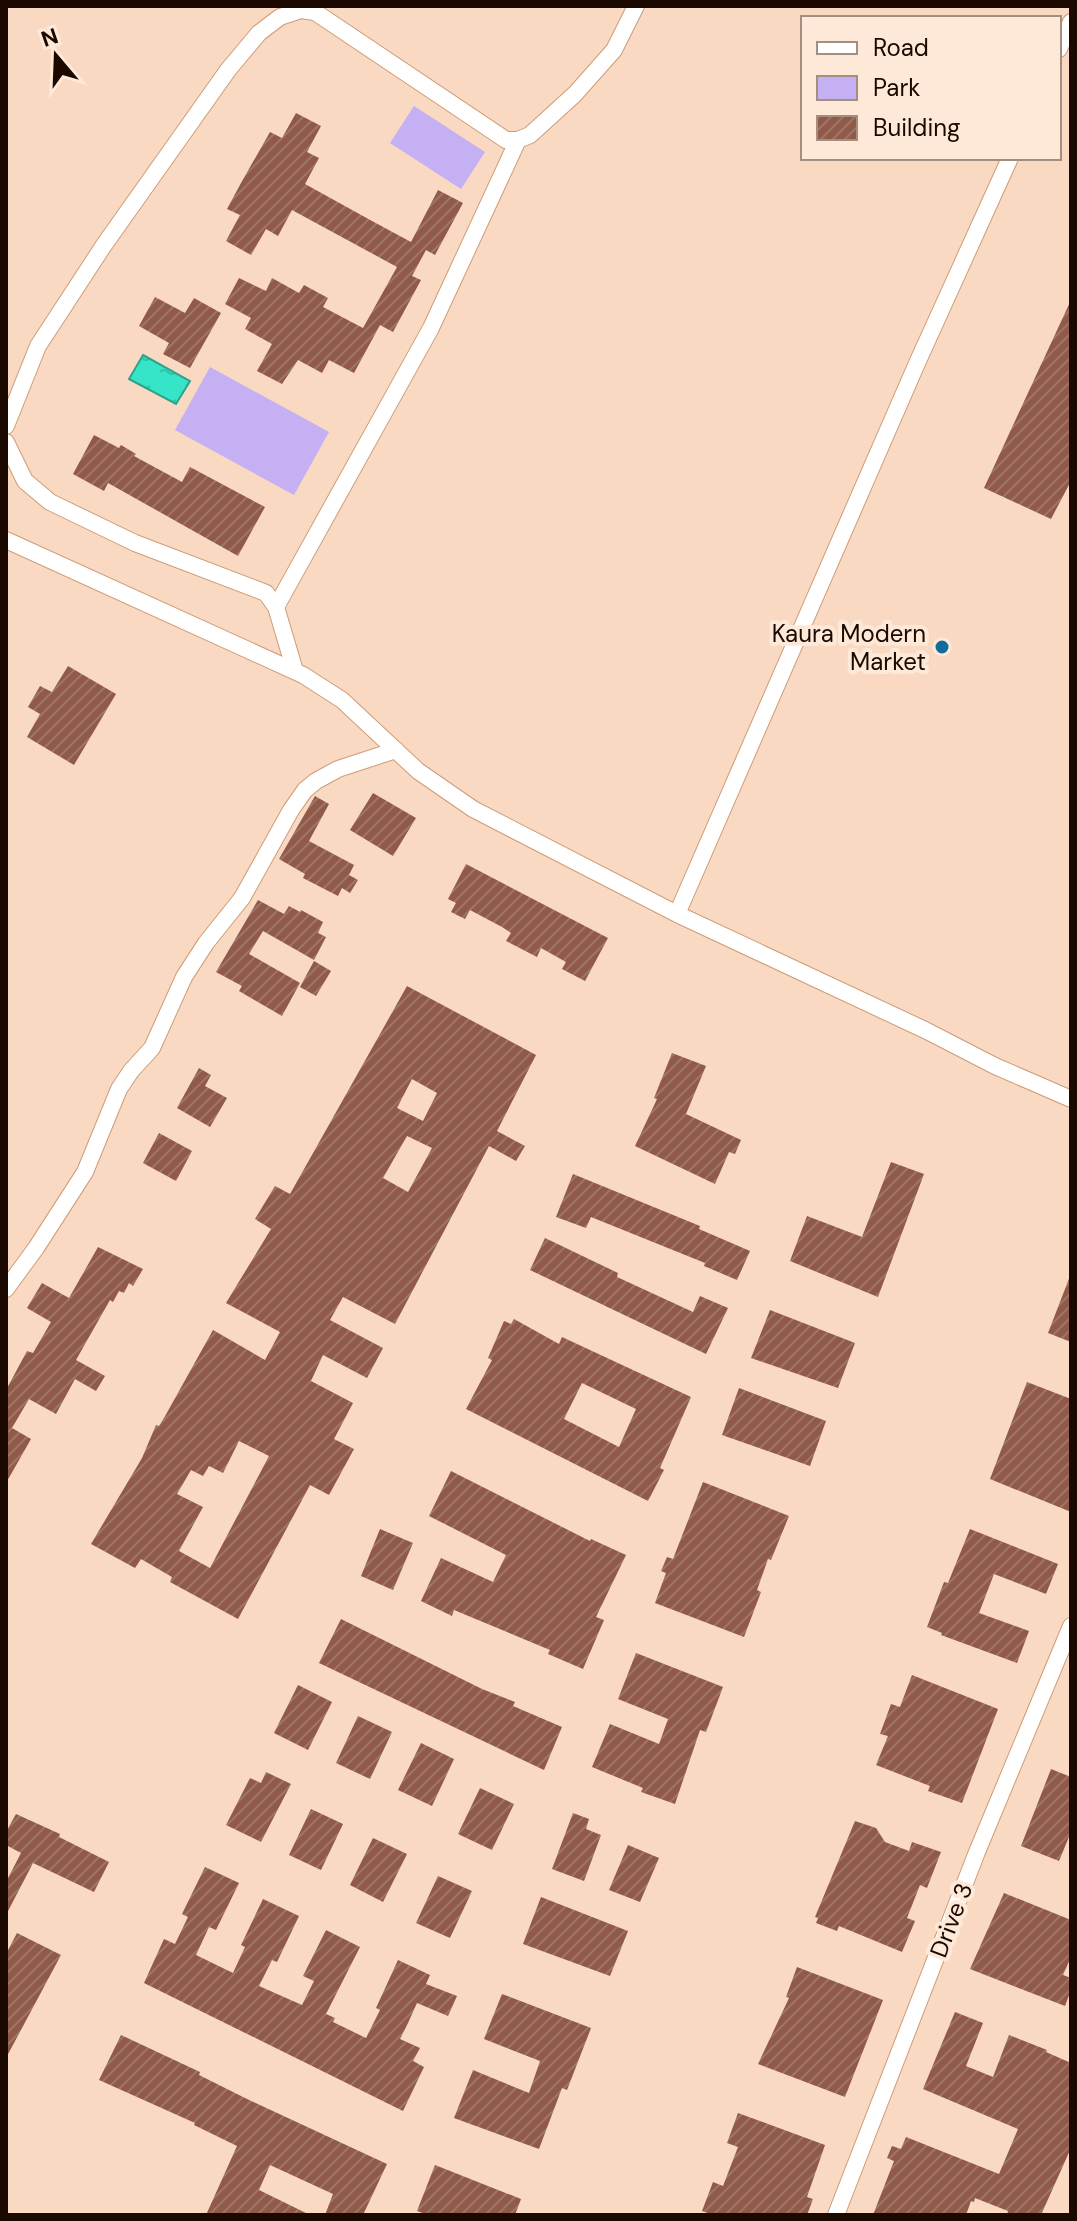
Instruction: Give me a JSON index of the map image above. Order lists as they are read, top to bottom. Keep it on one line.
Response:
{"streets":{"street":["Drive 3"]},"places":["Kaura Modern Market"],"legend":["Road","Park","Building"],"north":"top"}
